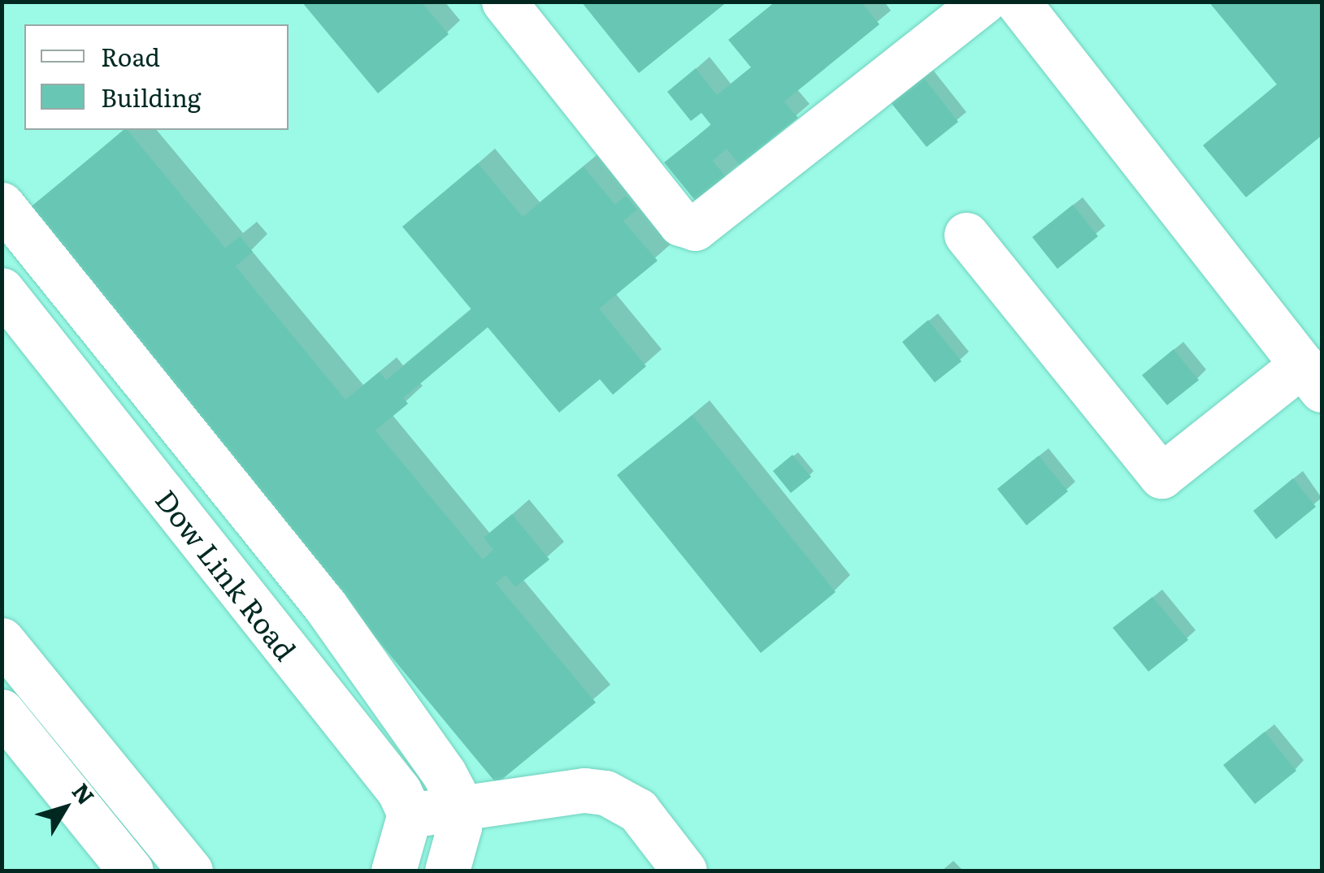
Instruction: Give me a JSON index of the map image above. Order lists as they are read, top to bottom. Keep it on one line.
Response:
{"streets":{"lane":["Dow Link Road"]},"legend":["Road","Building"],"north":"top right"}
